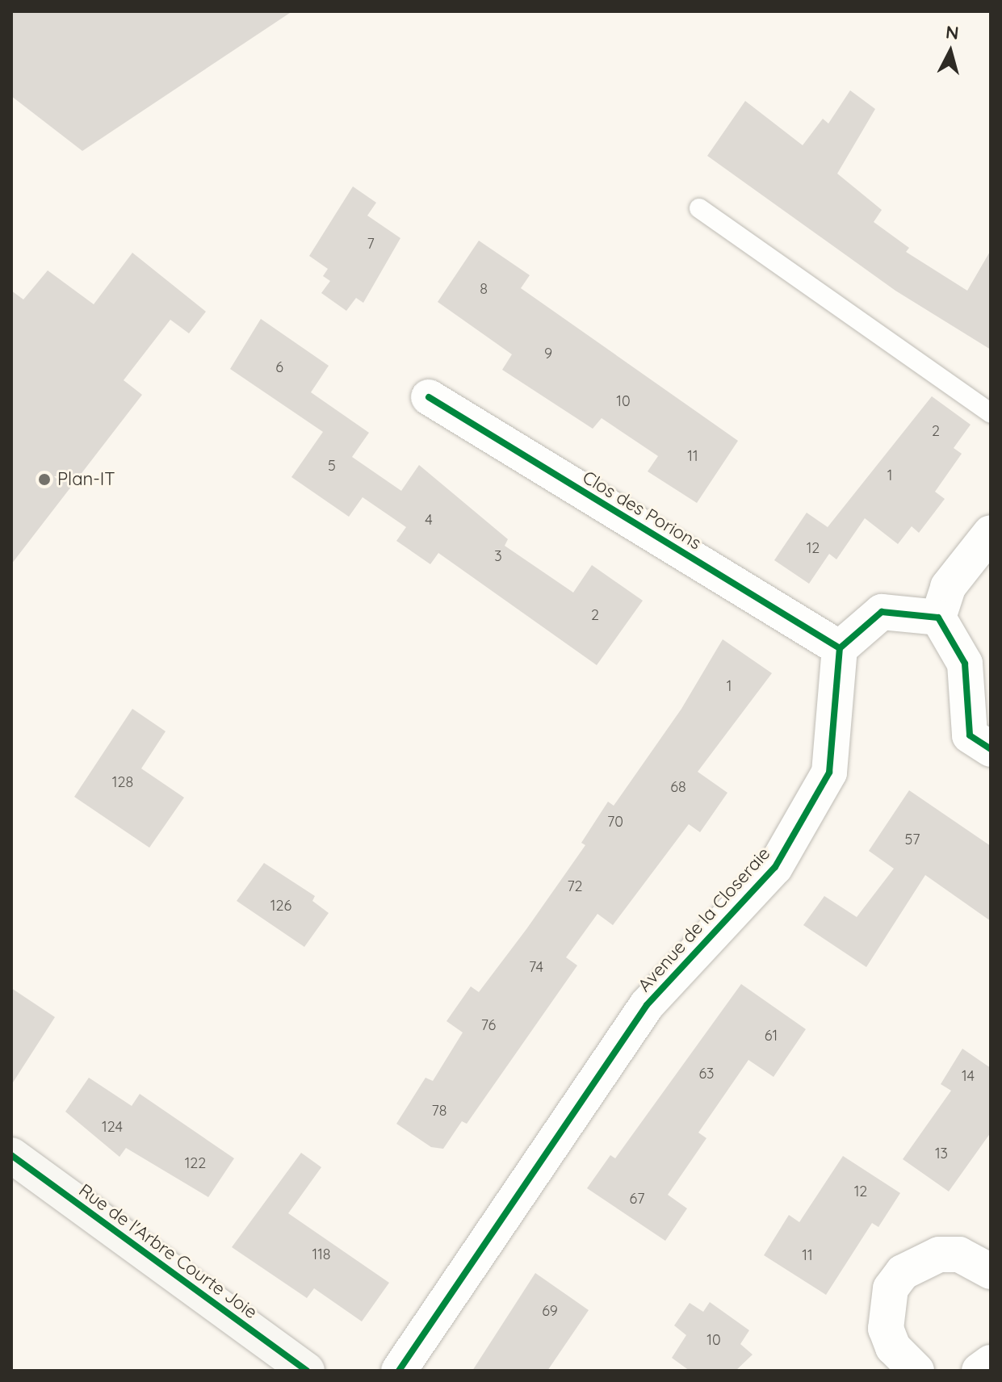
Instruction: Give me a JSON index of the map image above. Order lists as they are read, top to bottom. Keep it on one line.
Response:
{"streets":{"street":["Clos des Porions","Avenue de la Closeraie","Rue de l'Arbre Courte Joie"]},"crossings":[["Clos des Porions","Avenue de la Closeraie"]],"places":["Plan-IT"],"house_numbers":["7","8","9","6","10","2","11","5","1","4","12","3","2","1","128","68","70","57","72","126","74","76","61","63","14","78","124","13","122","12","67","118","11","69","10"],"north":"top"}
